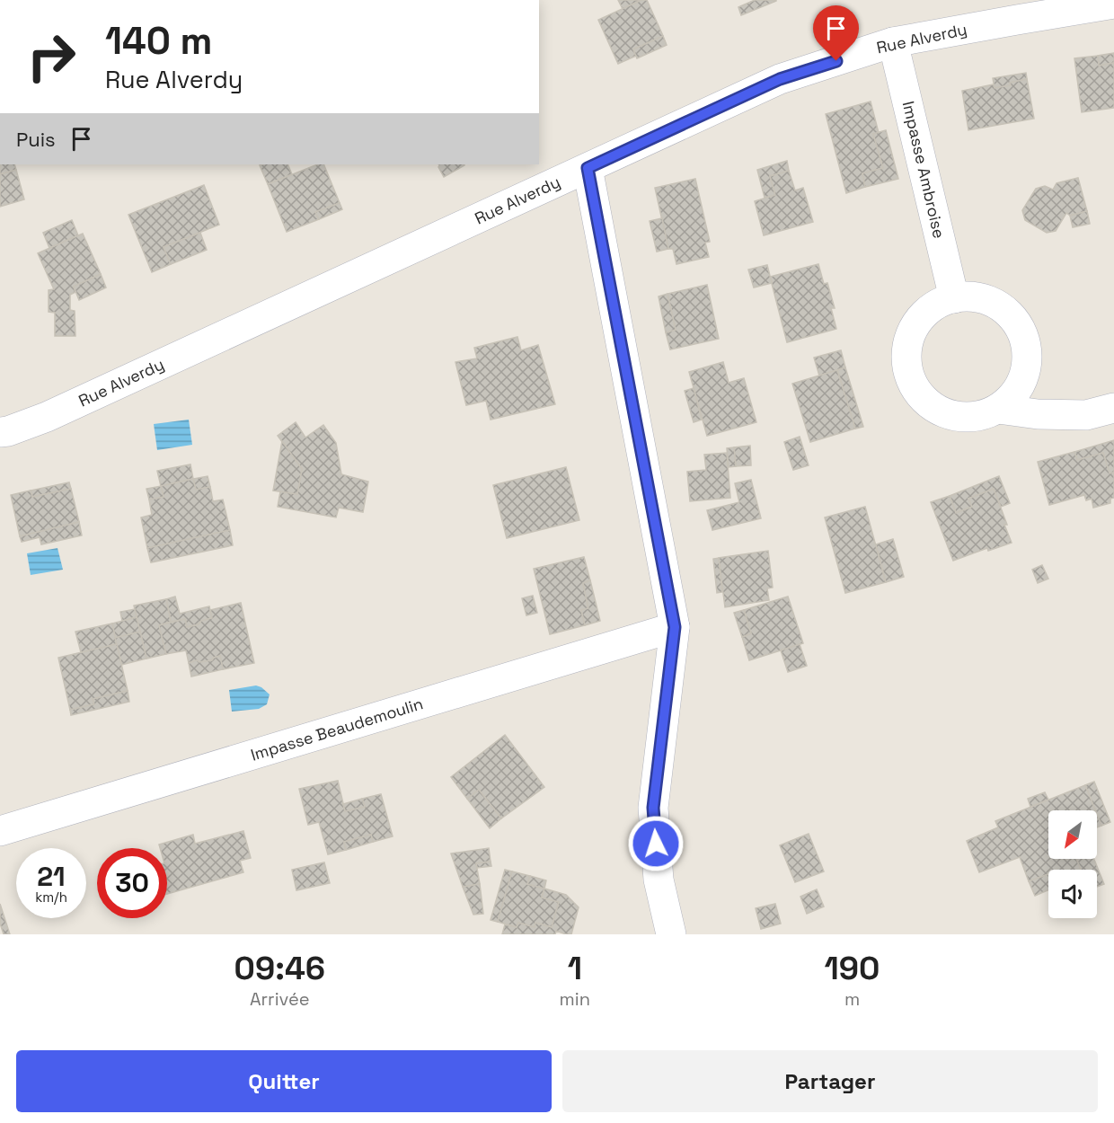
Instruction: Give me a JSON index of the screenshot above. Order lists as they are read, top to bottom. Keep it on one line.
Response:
{"streets":{"street":["Rue Alverdy","Impasse Ambroise","Impasse Beaudemoulin"]},"crossings":[["Rue Alverdy","Impasse Ambroise"]],"north":"bottom left","page":{"turn":["140 m","Rue Alverdy"],"then":"Puis","speed":"21 km/h","limit":"30","eta":["09:46","Arrivée","1","min","190","m"],"buttons":["Quitter","Partager"]}}
